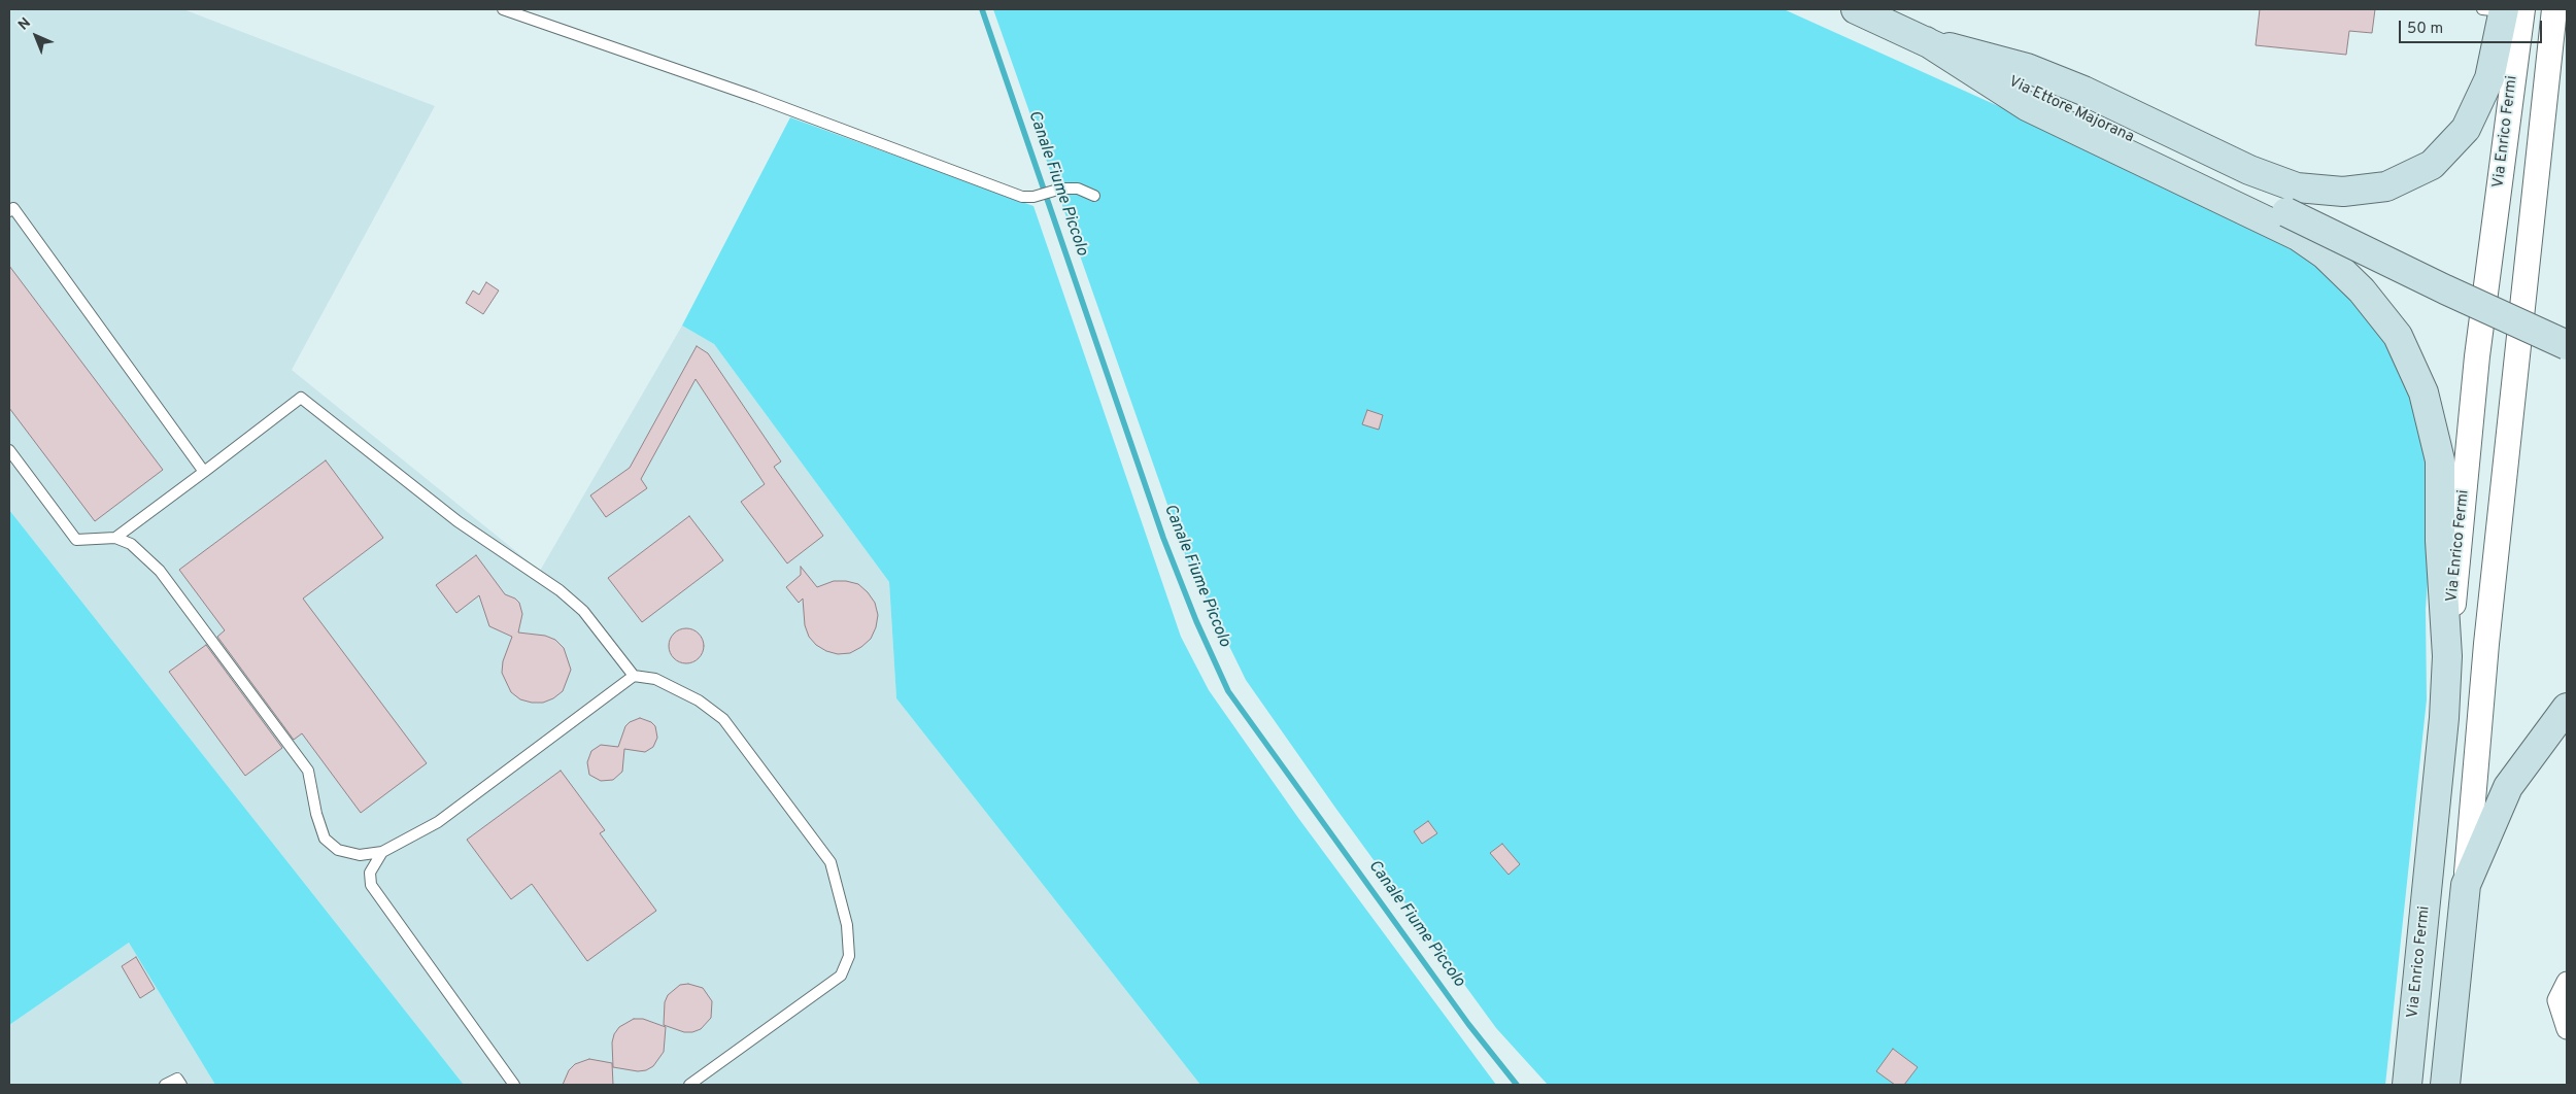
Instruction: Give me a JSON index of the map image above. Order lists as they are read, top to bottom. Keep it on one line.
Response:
{"streets":{"main road":["Via Ettore Majorana","Via Enrico Fermi"]},"water":["Canale Fiume Piccolo"],"scale_bar":"50 m","north":"top left"}
